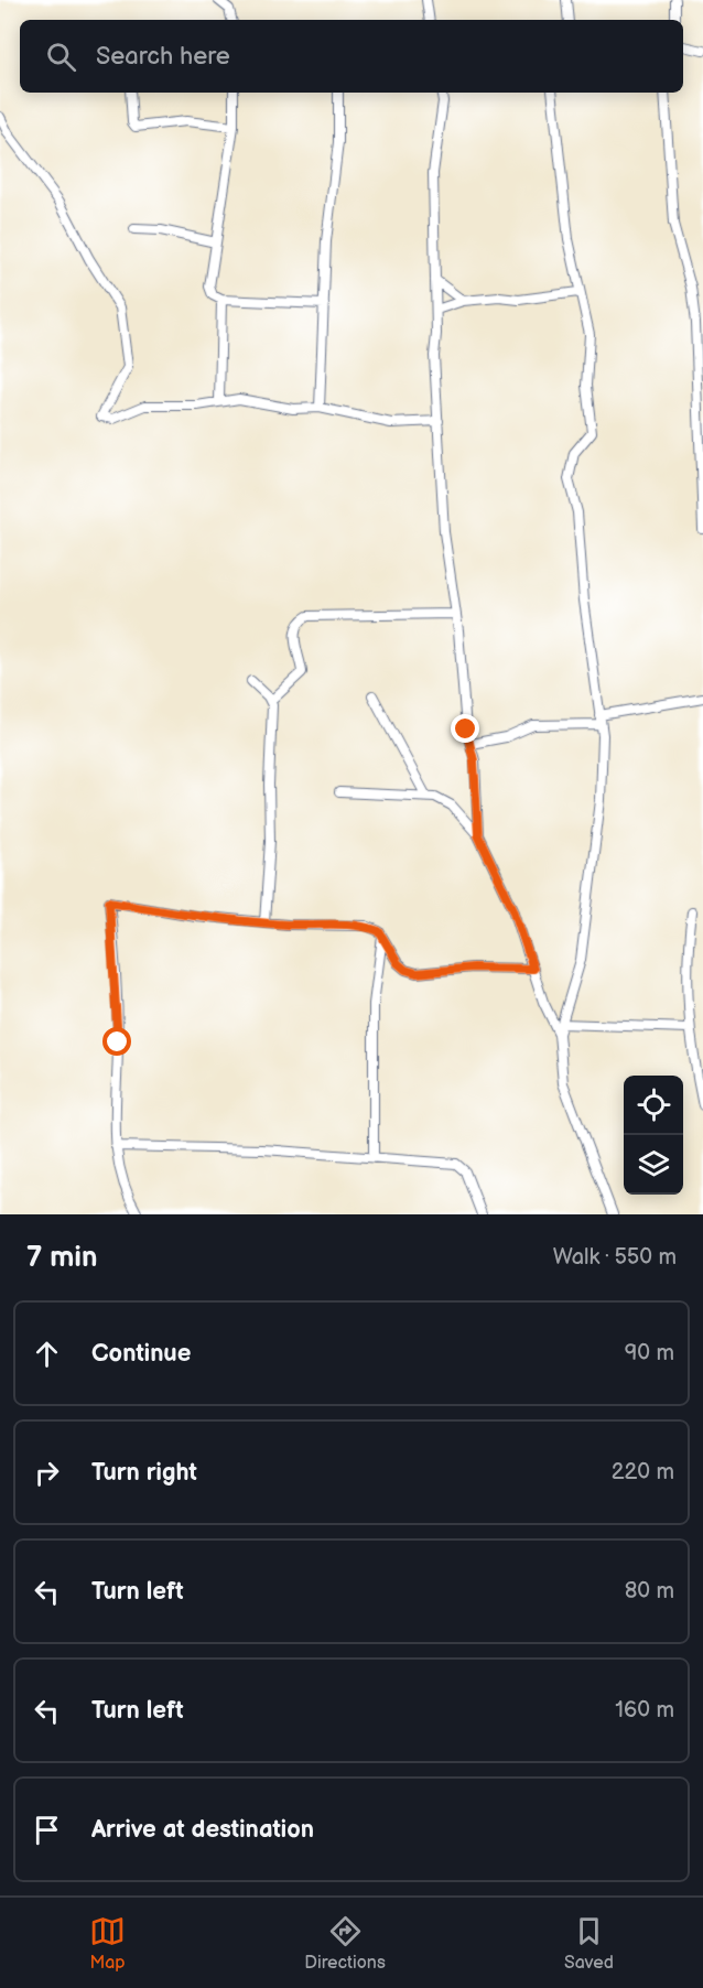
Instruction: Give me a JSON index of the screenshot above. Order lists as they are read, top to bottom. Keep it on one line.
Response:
{"page":{"search":"Search here","heading":["7 min","Walk · 550 m"],"list":[["Continue","90 m"],["Turn right","220 m"],["Turn left","80 m"],["Turn left","160 m"],"Arrive at destination"],"nav":["Map","Directions","Saved"]}}
